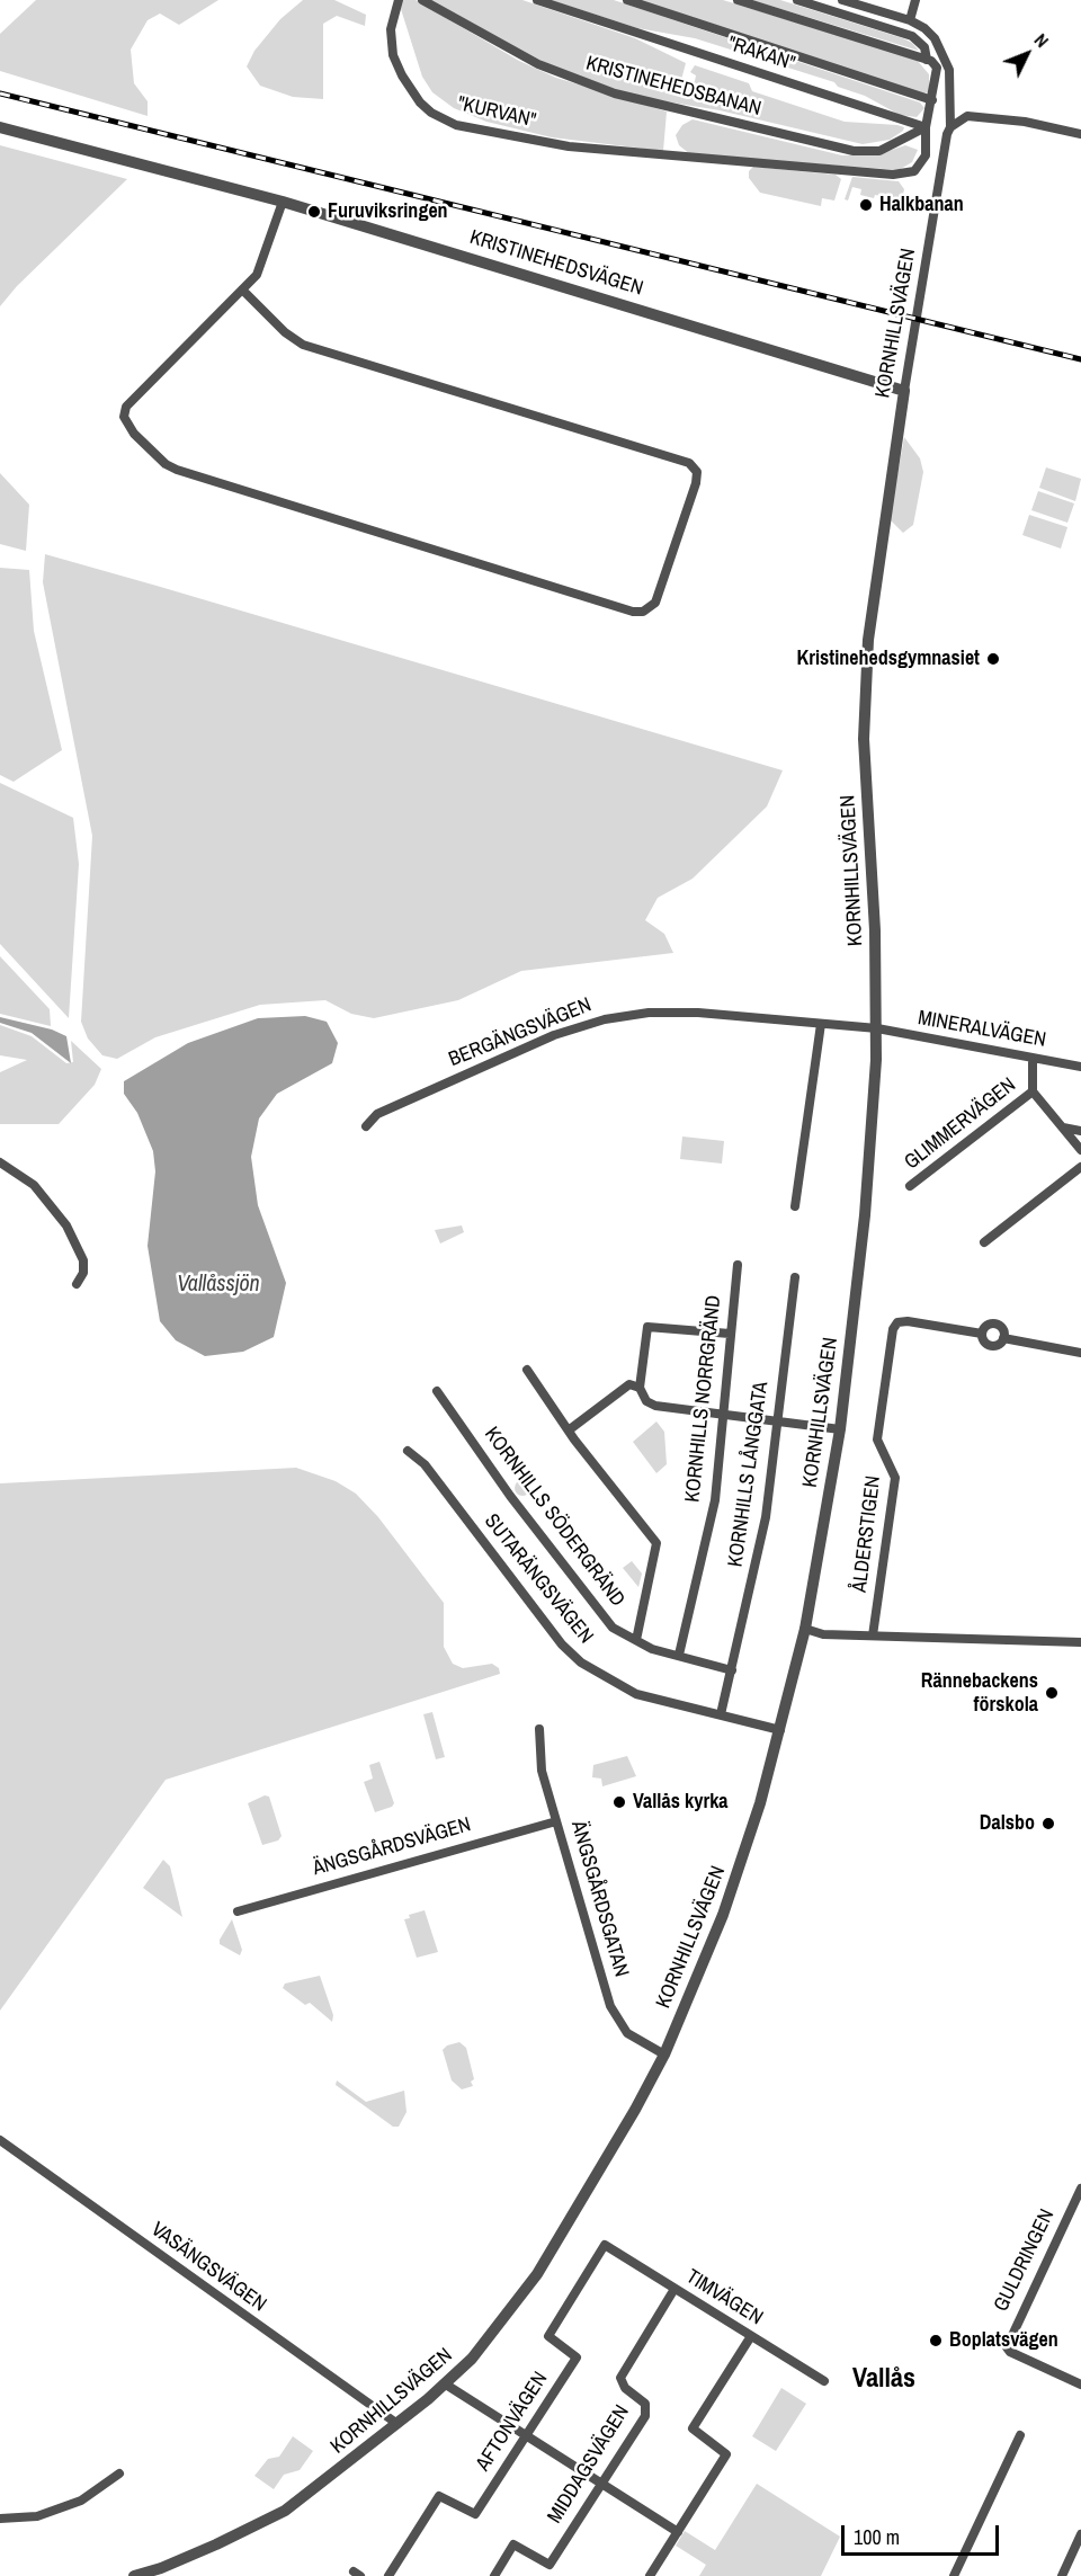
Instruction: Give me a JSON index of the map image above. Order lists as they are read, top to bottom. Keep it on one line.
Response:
{"streets":{"street":["\"RAKAN\"","KRISTINEHEDSBANAN","\"KURVAN\"","KRISTINEHEDSVÄGEN","KORNHILLSVÄGEN","MINERALVÄGEN","BERGÄNGSVÄGEN","GLIMMERVÄGEN","KORNHILLS NORRGRÄND","KORNHILLS LÅNGGATA","KORNHILLS SÖDERGRÄND","ÅLDERSTIGEN","SUTARÄNGSVÄGEN","ÄNGSGÅRDSVÄGEN","ÄNGSGÅRDSGATAN","GULDRINGEN","VASÄNGSVÄGEN","TIMVÄGEN","AFTONVÄGEN","MIDDAGSVÄGEN"]},"crossings":[["\"RAKAN\"","KRISTINEHEDSBANAN"],["\"RAKAN\"","\"KURVAN\""],["KRISTINEHEDSBANAN","\"KURVAN\""],["KRISTINEHEDSVÄGEN","KORNHILLSVÄGEN"],["KORNHILLSVÄGEN","MINERALVÄGEN"],["KORNHILLSVÄGEN","BERGÄNGSVÄGEN"],["KORNHILLSVÄGEN","SUTARÄNGSVÄGEN"],["KORNHILLSVÄGEN","ÄNGSGÅRDSGATAN"],["KORNHILLSVÄGEN","VASÄNGSVÄGEN"],["MINERALVÄGEN","BERGÄNGSVÄGEN"],["KORNHILLS NORRGRÄND","KORNHILLS SÖDERGRÄND"],["KORNHILLS LÅNGGATA","KORNHILLS SÖDERGRÄND"],["KORNHILLS LÅNGGATA","SUTARÄNGSVÄGEN"],["ÄNGSGÅRDSVÄGEN","ÄNGSGÅRDSGATAN"],["TIMVÄGEN","AFTONVÄGEN"],["TIMVÄGEN","MIDDAGSVÄGEN"]],"districts":["Vallås"],"water":["Vallåssjön"],"places":["Halkbanan","Furuviksringen","Kristinehedsgymnasiet","Rännebackens förskola","Vallås kyrka","Dalsbo","Boplatsvägen"],"scale_bar":"100 m","north":"top right"}
